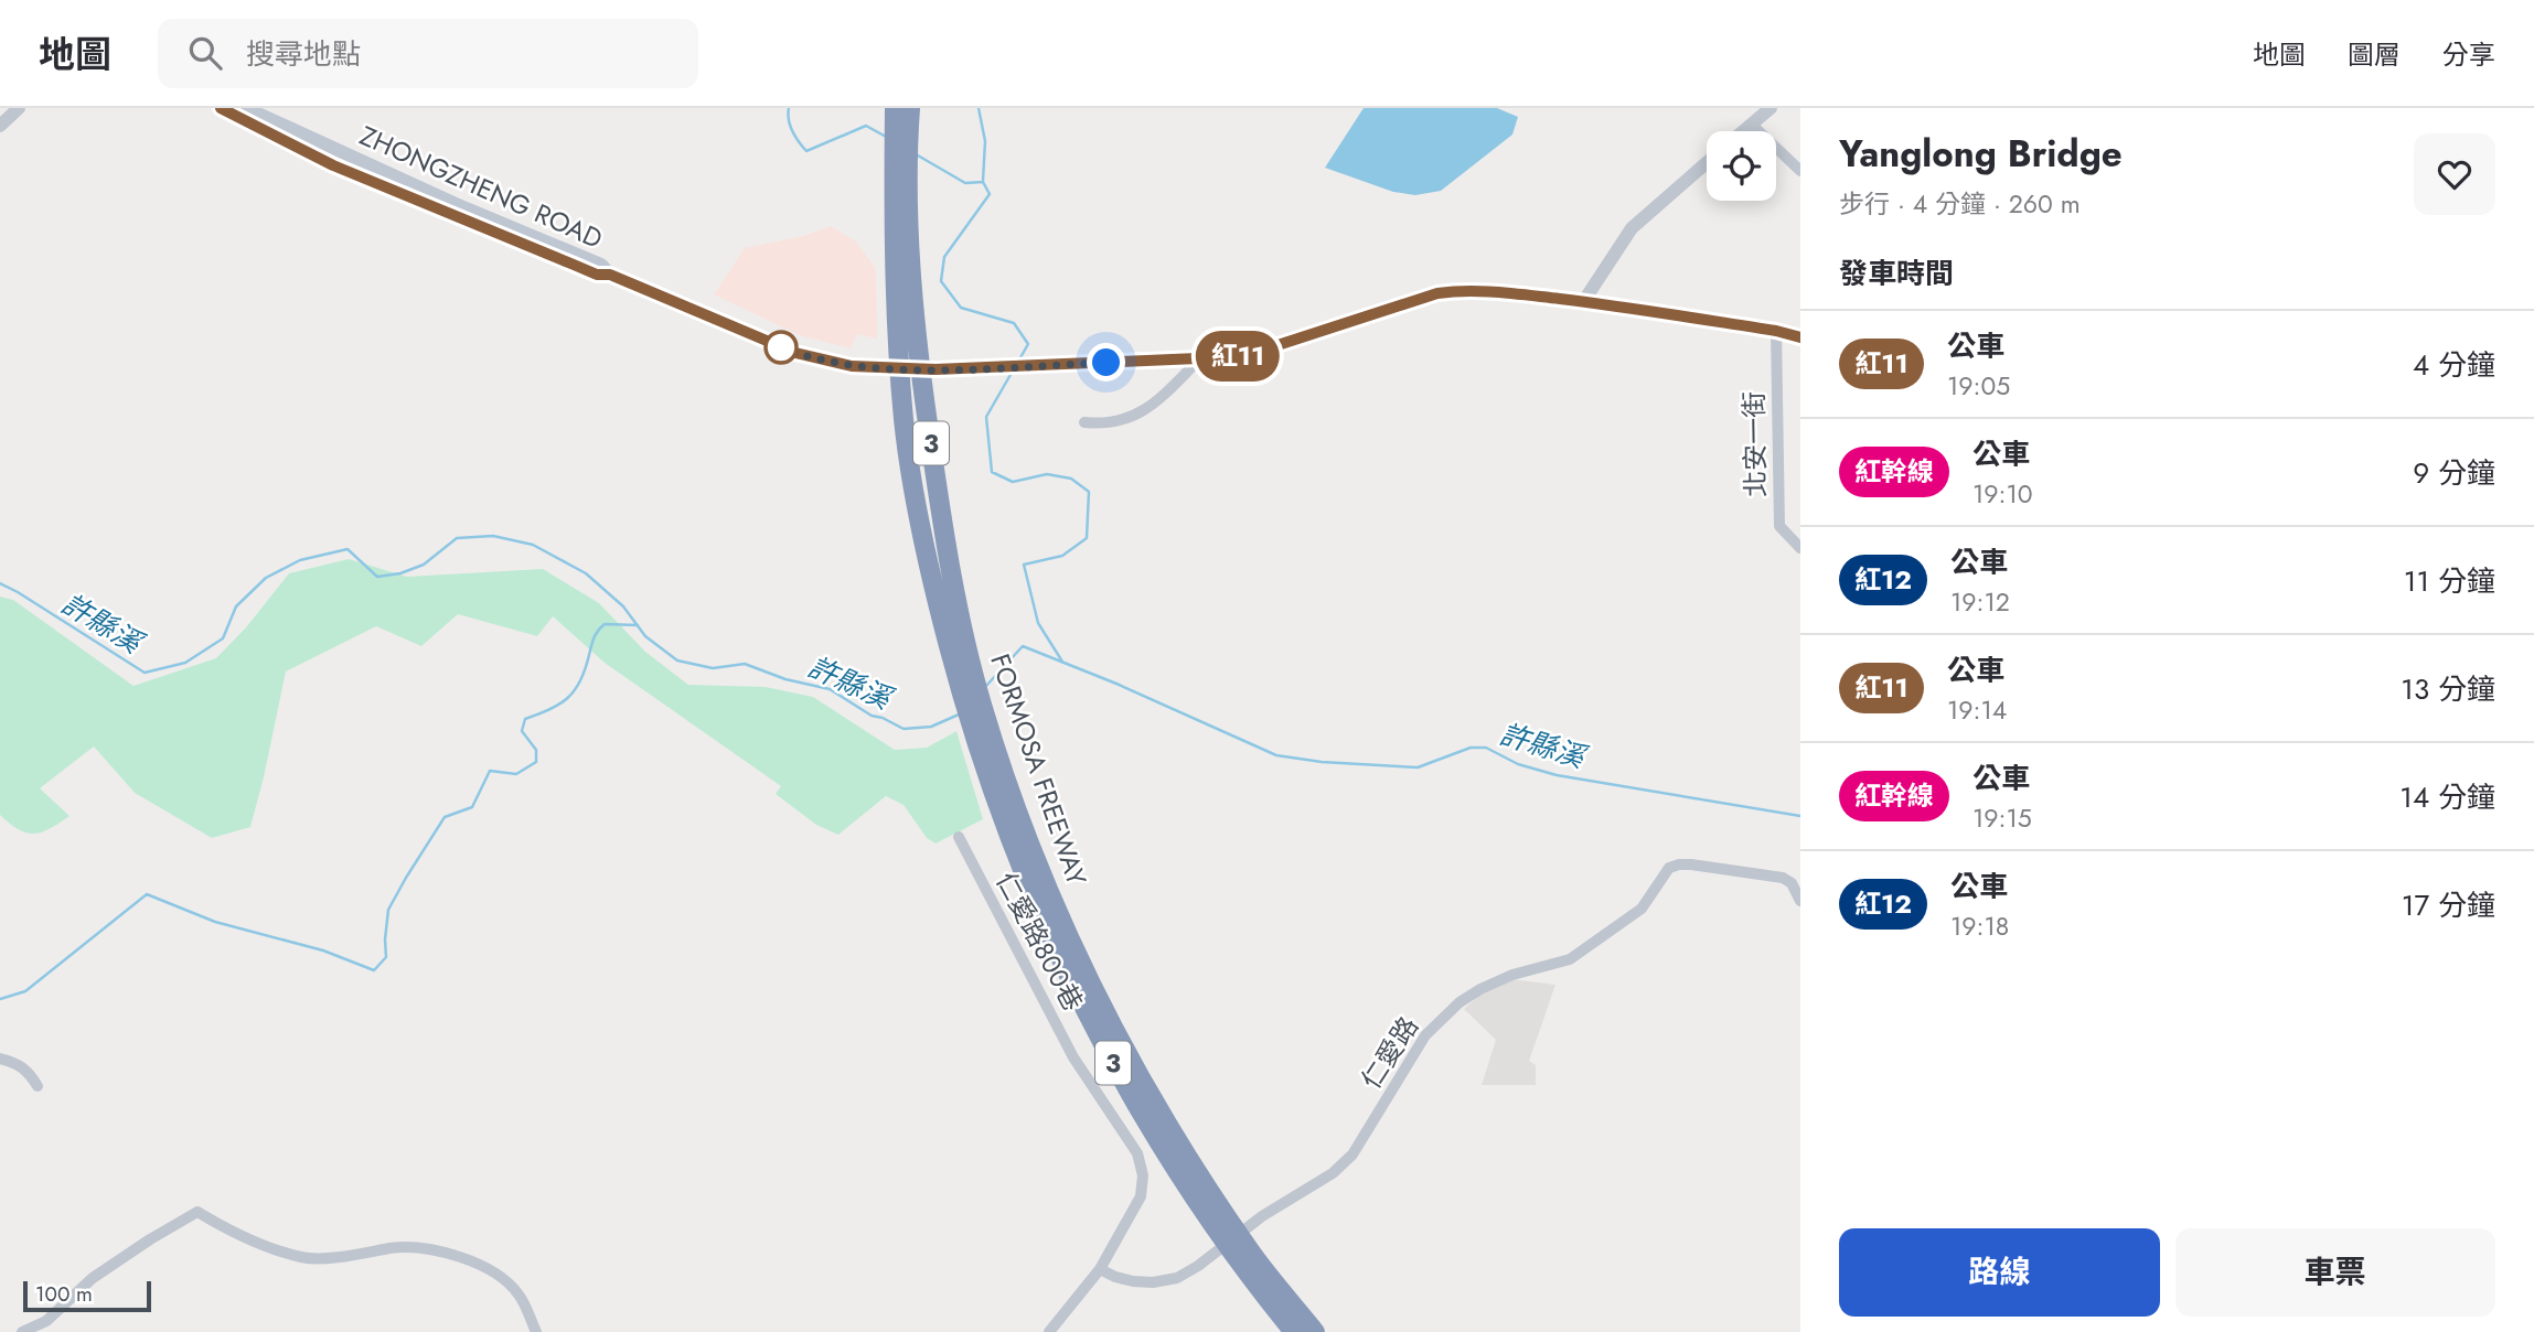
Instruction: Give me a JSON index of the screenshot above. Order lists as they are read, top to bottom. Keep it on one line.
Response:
{"streets":{"highway":["3","FORMOSA FREEWAY"],"main road":["ZHONGZHENG ROAD"],"street":["北安一街","仁愛路800巷","仁愛路"]},"crossings":[["仁愛路800巷","仁愛路"]],"water":["許縣溪"],"lines":["bus line 紅11"],"scale_bar":"100 m","page":{"header":"地圖","search":"搜尋地點","nav":["地圖","圖層","分享"],"on_map":"紅11","heading":[["Yanglong Bridge","步行 · 4 分鐘 · 260 m"],"發車時間"],"list":[{"mark":"紅11","name":"公車","note":"19:05","value":"4 分鐘"},{"mark":"紅幹線","name":"公車","note":"19:10","value":"9 分鐘"},{"mark":"紅12","name":"公車","note":"19:12","value":"11 分鐘"},{"mark":"紅11","name":"公車","note":"19:14","value":"13 分鐘"},{"mark":"紅幹線","name":"公車","note":"19:15","value":"14 分鐘"},{"mark":"紅12","name":"公車","note":"19:18","value":"17 分鐘"}],"buttons":["路線","車票"],"scale":"100 m"}}
